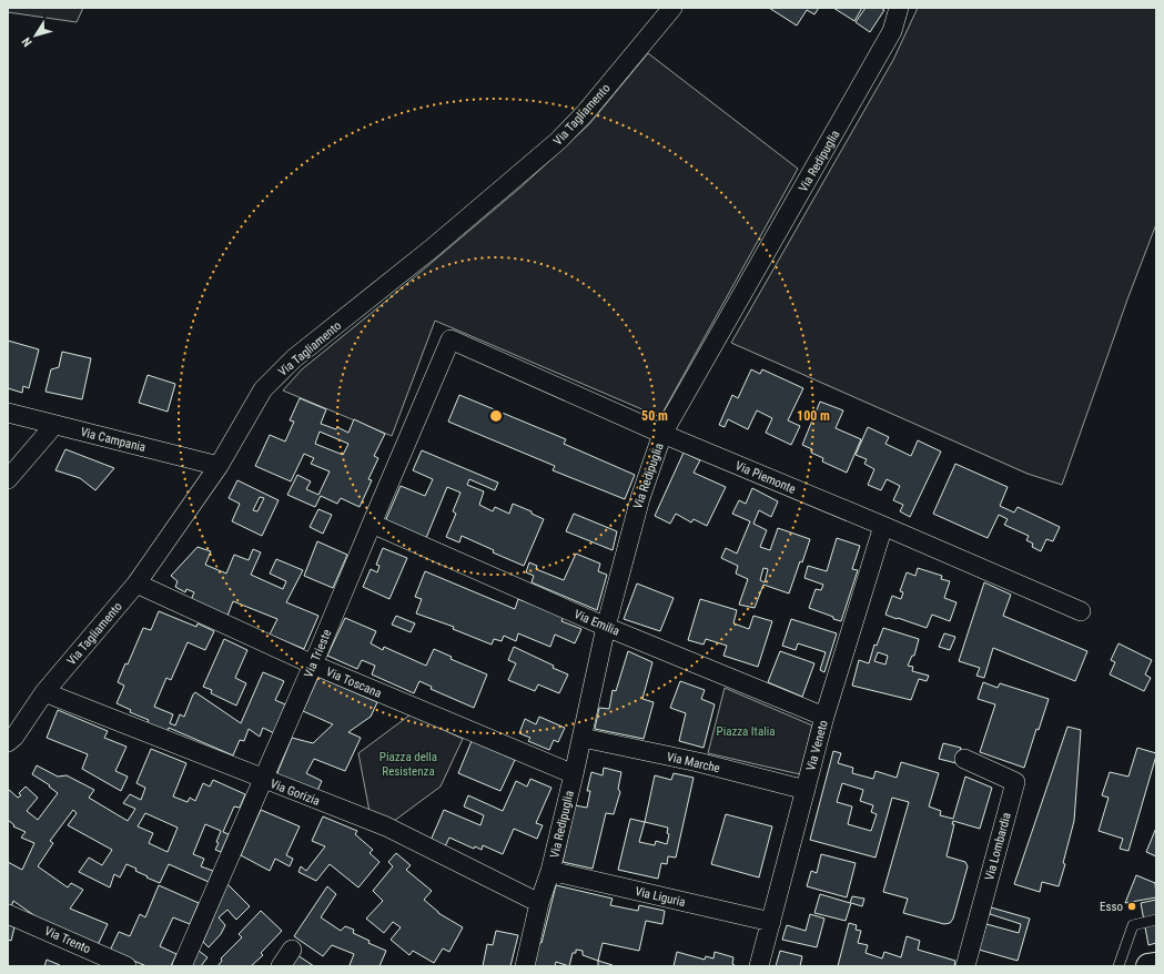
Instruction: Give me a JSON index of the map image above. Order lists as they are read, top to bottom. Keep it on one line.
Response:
{"streets":{"street":["Via Tagliamento","Via Redipuglia","Via Campania","Via Piemonte","Via Emilia","Via Trieste","Via Toscana","Via Veneto","Via Marche","Via Gorizia","Via Lombardia","Via Liguria","Via Trento"]},"crossings":[["Via Tagliamento","Via Campania"],["Via Tagliamento","Via Toscana"],["Via Tagliamento","Via Gorizia"],["Via Redipuglia","Via Piemonte"],["Via Redipuglia","Via Emilia"],["Via Redipuglia","Via Toscana"],["Via Redipuglia","Via Marche"],["Via Redipuglia","Via Gorizia"],["Via Redipuglia","Via Liguria"],["Via Piemonte","Via Trieste"],["Via Piemonte","Via Veneto"],["Via Emilia","Via Trieste"],["Via Emilia","Via Veneto"],["Via Trieste","Via Toscana"],["Via Trieste","Via Gorizia"],["Via Veneto","Via Marche"],["Via Veneto","Via Liguria"]],"parks":["Piazza Italia","Piazza della Resistenza"],"places":["Esso"],"north":"bottom left","rings":["50 m","100 m"]}
